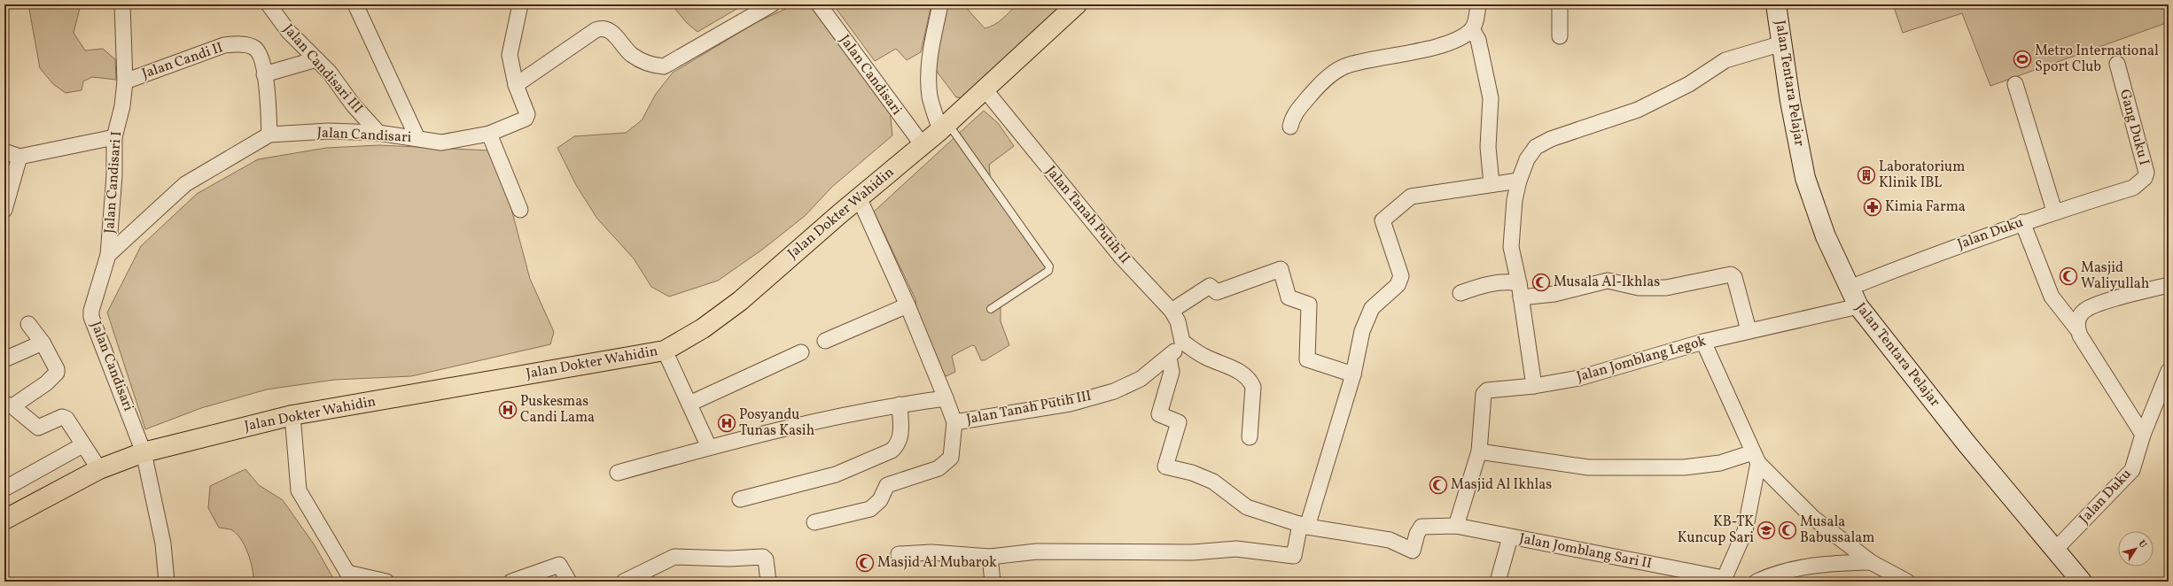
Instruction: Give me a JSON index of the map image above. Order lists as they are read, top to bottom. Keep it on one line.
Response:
{"streets":{"highway":["Jalan Dokter Wahidin"],"main road":["Jalan Tentara Pelajar"],"street":["Jalan Candi II","Jalan Candisari III","Jalan Candisari","Gang Duku I","Jalan Candisari I","Jalan Tanah Putih II","Jalan Duku","Jalan Jomblang Legok","Jalan Tanah Putih III","Jalan Jomblang Sari II"]},"crossings":[["Jalan Candi II","Jalan Candisari"],["Jalan Candi II","Jalan Candisari I"],["Jalan Candisari III","Jalan Candisari"],["Jalan Candisari","Jalan Candisari I"],["Jalan Candisari","Jalan Dokter Wahidin"],["Jalan Tentara Pelajar","Jalan Duku"],["Jalan Tentara Pelajar","Jalan Jomblang Legok"],["Gang Duku I","Jalan Duku"],["Jalan Dokter Wahidin","Jalan Tanah Putih II"],["Jalan Dokter Wahidin","Jalan Tanah Putih III"],["Jalan Tanah Putih II","Jalan Tanah Putih III"],["Jalan Jomblang Legok","Jalan Jomblang Sari II"]],"places":{"sports":["Metro International Sport Club"],"building":["Laboratorium Klinik IBL"],"pharmacy":["Kimia Farma"],"mosque":["Masjid Waliyullah","Musala Al-Ikhlas","Masjid Al Ikhlas","Musala Babussalam","Masjid Al Mubarok"],"hospital":["Puskesmas Candi Lama","Posyandu Tunas Kasih"],"school or university":["KB-TK Kuncup Sari"]},"north":"top right"}
